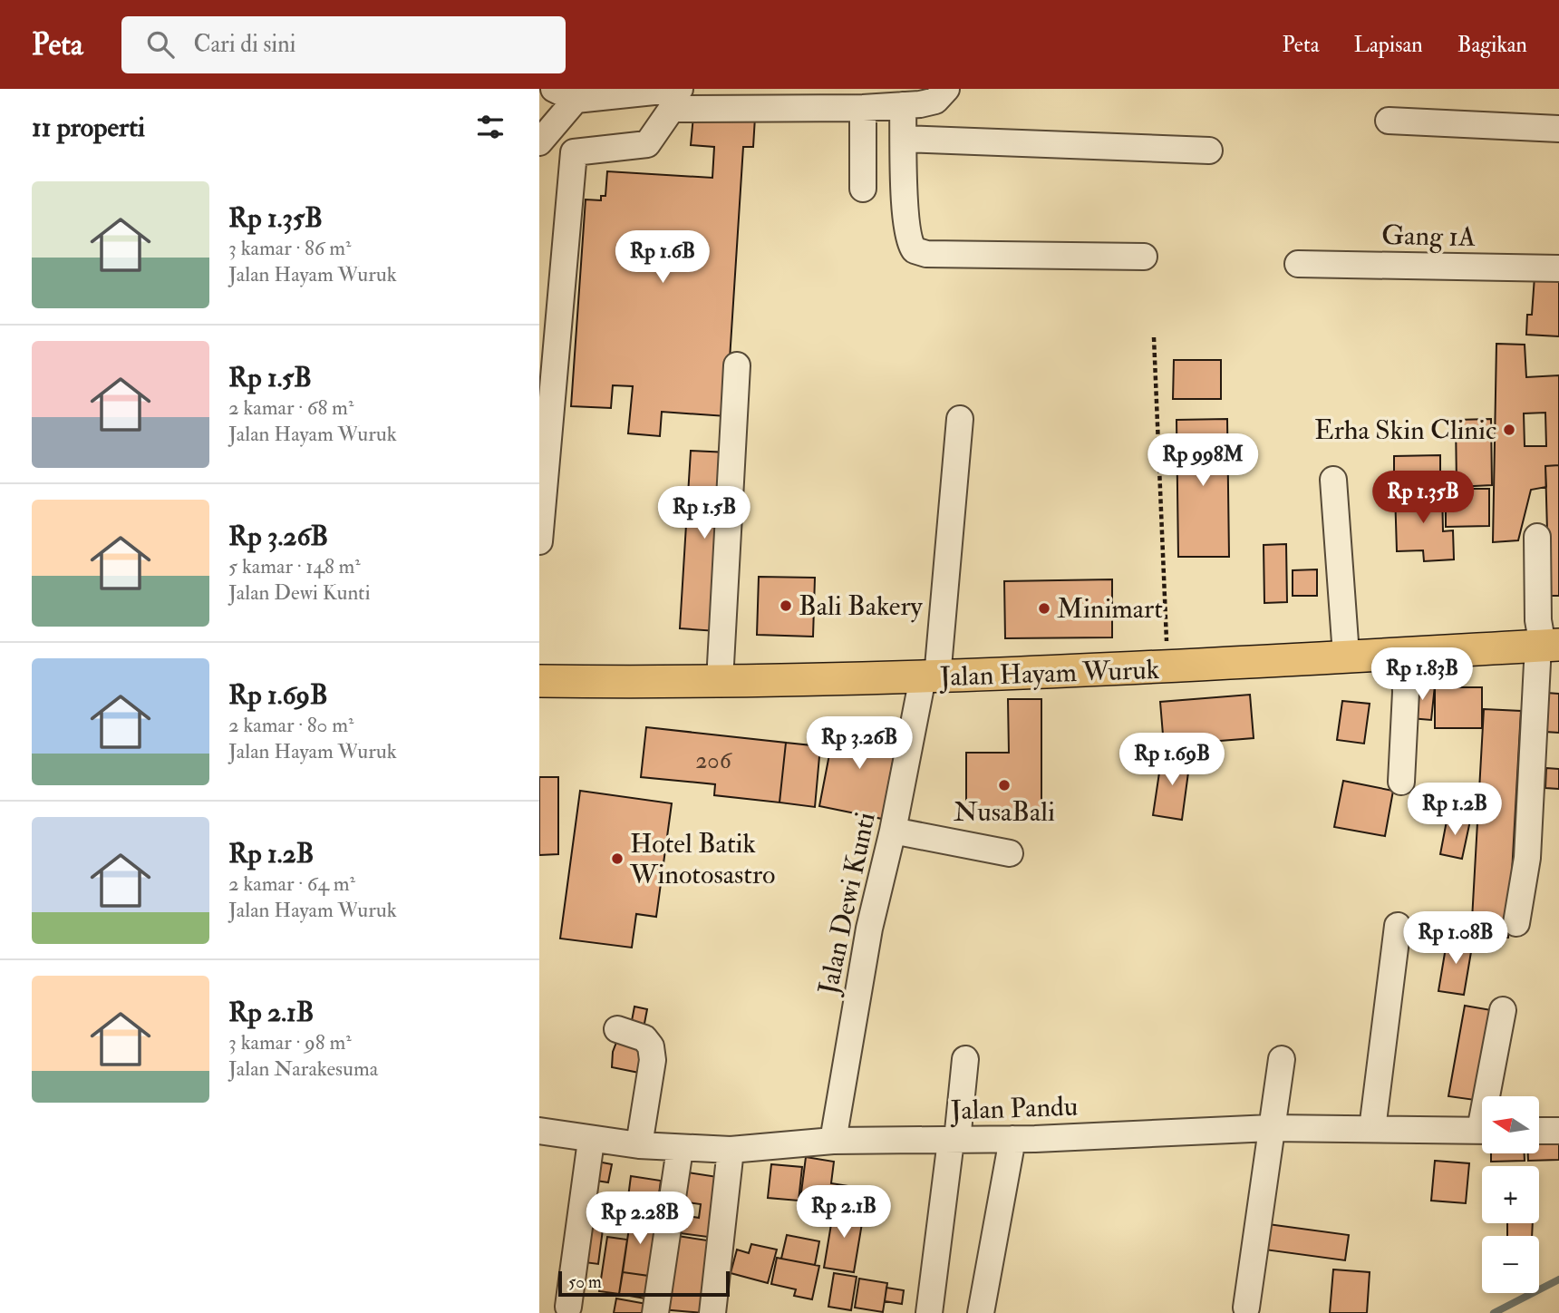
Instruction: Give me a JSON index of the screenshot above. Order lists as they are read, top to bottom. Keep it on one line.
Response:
{"streets":{"main road":["Jalan Hayam Wuruk"],"street":["Gang 1A","Jalan Dewi Kunti","Jalan Pandu"]},"crossings":[["Jalan Hayam Wuruk","Jalan Dewi Kunti"],["Jalan Dewi Kunti","Jalan Pandu"]],"places":["Erha Skin Clinic","Bali Bakery","Minimart","NusaBali","Hotel Batik Winotosastro"],"house_numbers":["206"],"scale_bar":"50 m","north":"left","page":{"header":"Peta","search":"Cari di sini","nav":["Peta","Lapisan","Bagikan"],"heading":"11 properti","list":[{"name":"Rp 1.35B","note":"3 kamar · 86 m² · Jalan Hayam Wuruk"},{"name":"Rp 1.5B","note":"2 kamar · 68 m² · Jalan Hayam Wuruk"},{"name":"Rp 3.26B","note":"5 kamar · 148 m² · Jalan Dewi Kunti"},{"name":"Rp 1.69B","note":"2 kamar · 80 m² · Jalan Hayam Wuruk"},{"name":"Rp 1.2B","note":"2 kamar · 64 m² · Jalan Hayam Wuruk"},{"name":"Rp 2.1B","note":"3 kamar · 98 m² · Jalan Narakesuma"}],"price":["Rp 1.6B","Rp 998M","Rp 1.35B","Rp 1.5B","Rp 1.83B","Rp 3.26B","Rp 1.69B","Rp 1.2B","Rp 1.08B","Rp 2.1B","Rp 2.28B"],"map_buttons":["+","−"],"scale":"50 m"}}
